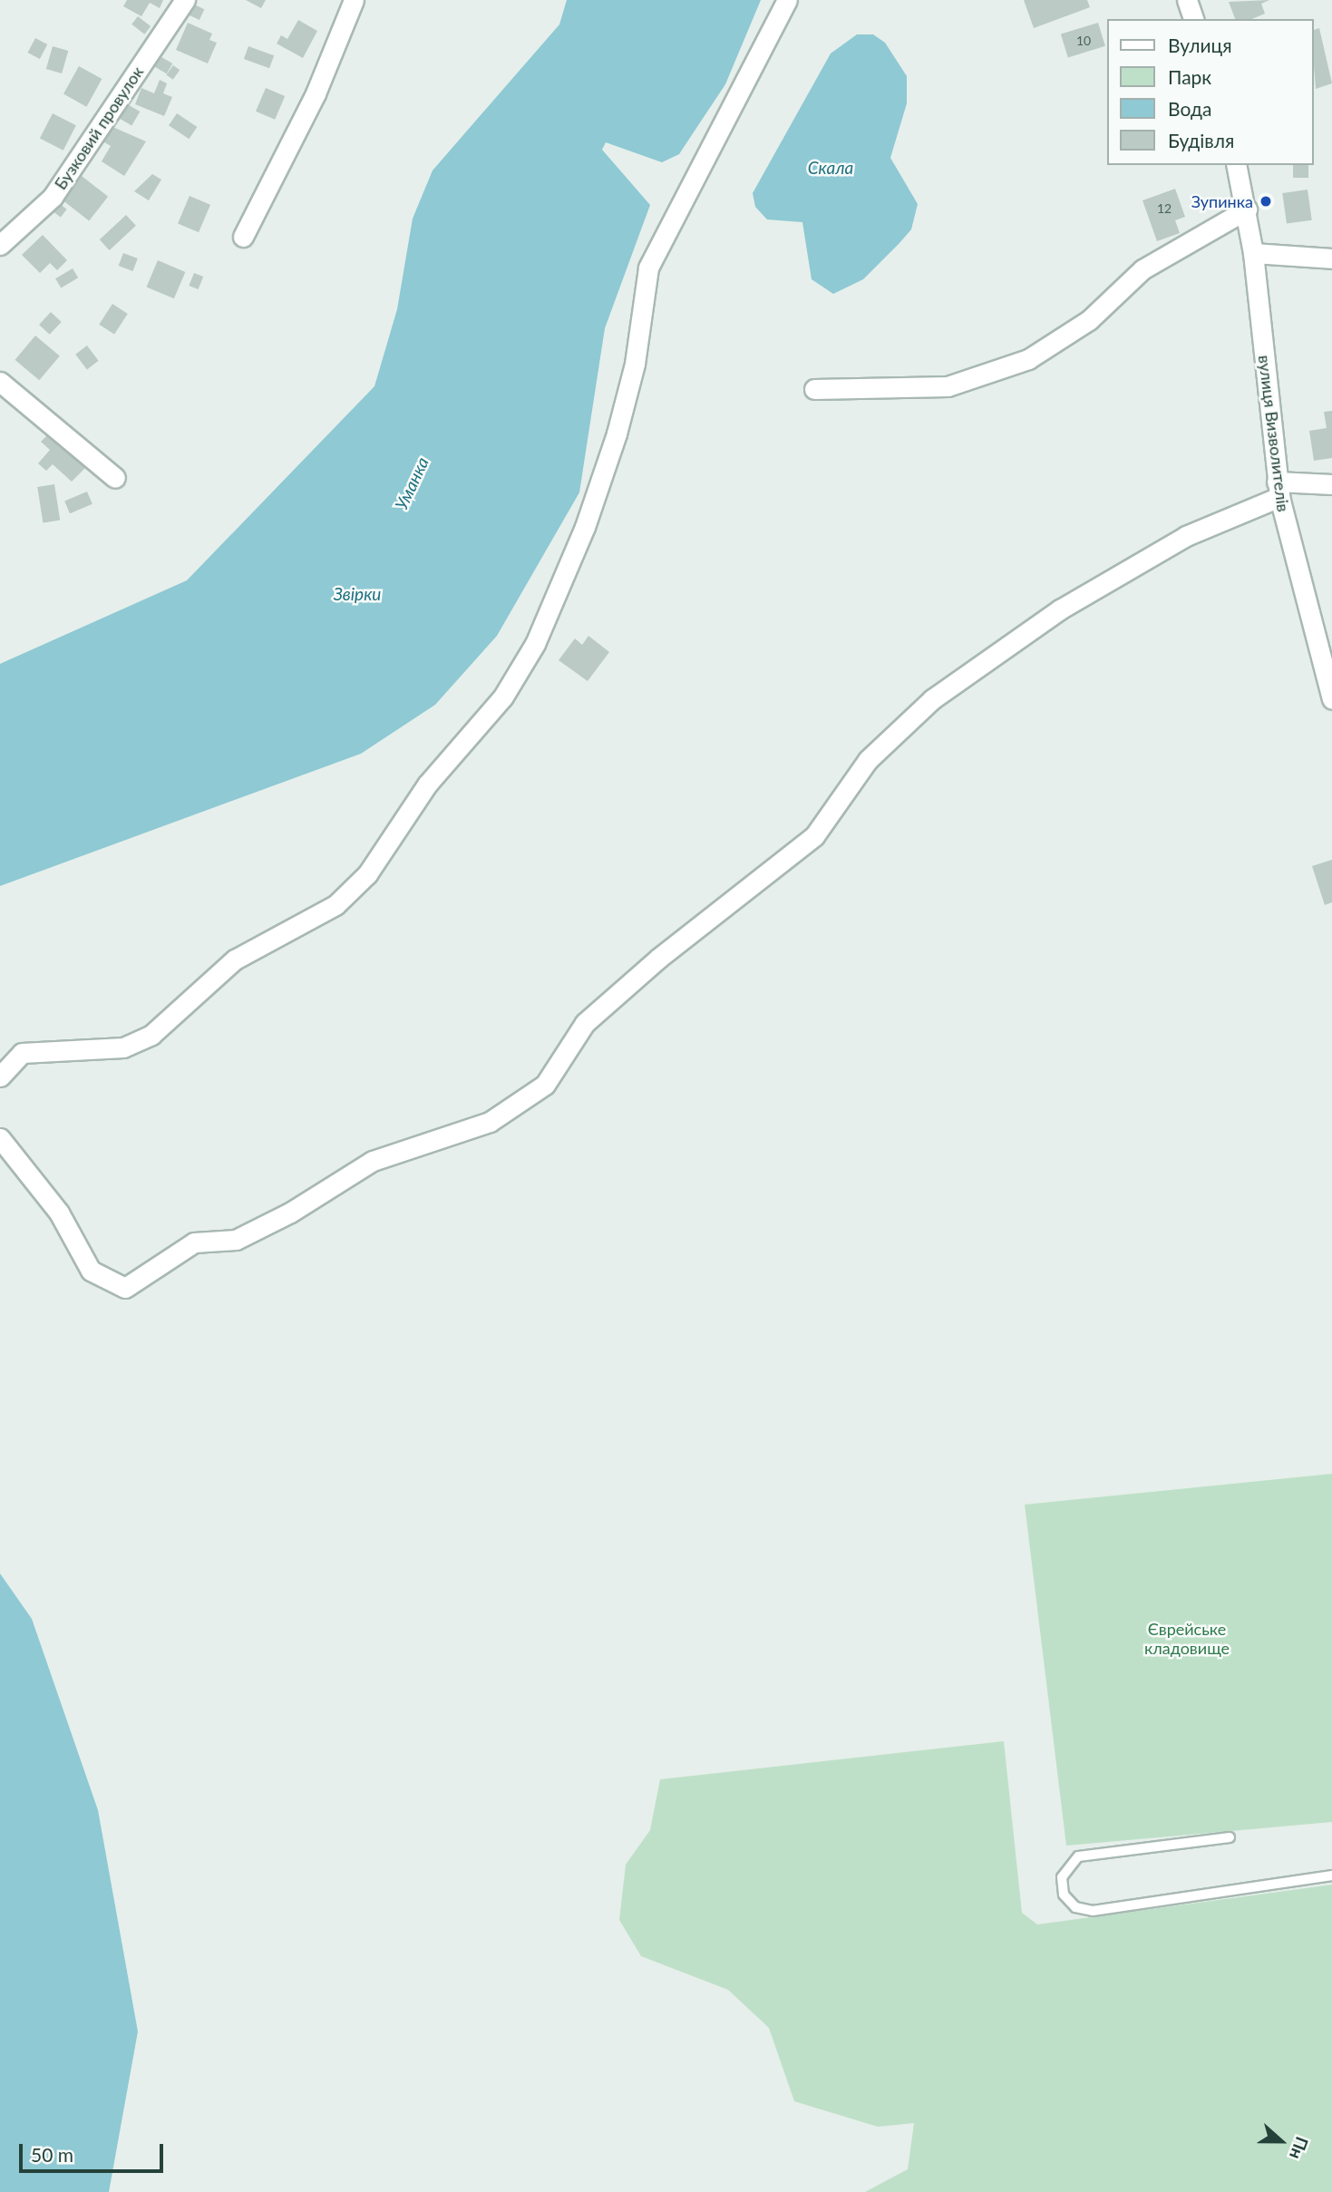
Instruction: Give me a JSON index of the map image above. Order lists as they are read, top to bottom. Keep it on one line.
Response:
{"streets":{"street":["Бузковий провулок","вулиця Визволителів"]},"water":["Скала","Уманка","Звірки"],"parks":["Єврейське кладовище"],"places":["Зупинка"],"house_numbers":["10","12"],"legend":["Вулиця","Парк","Вода","Будівля"],"scale_bar":"50 m","north":"right"}
